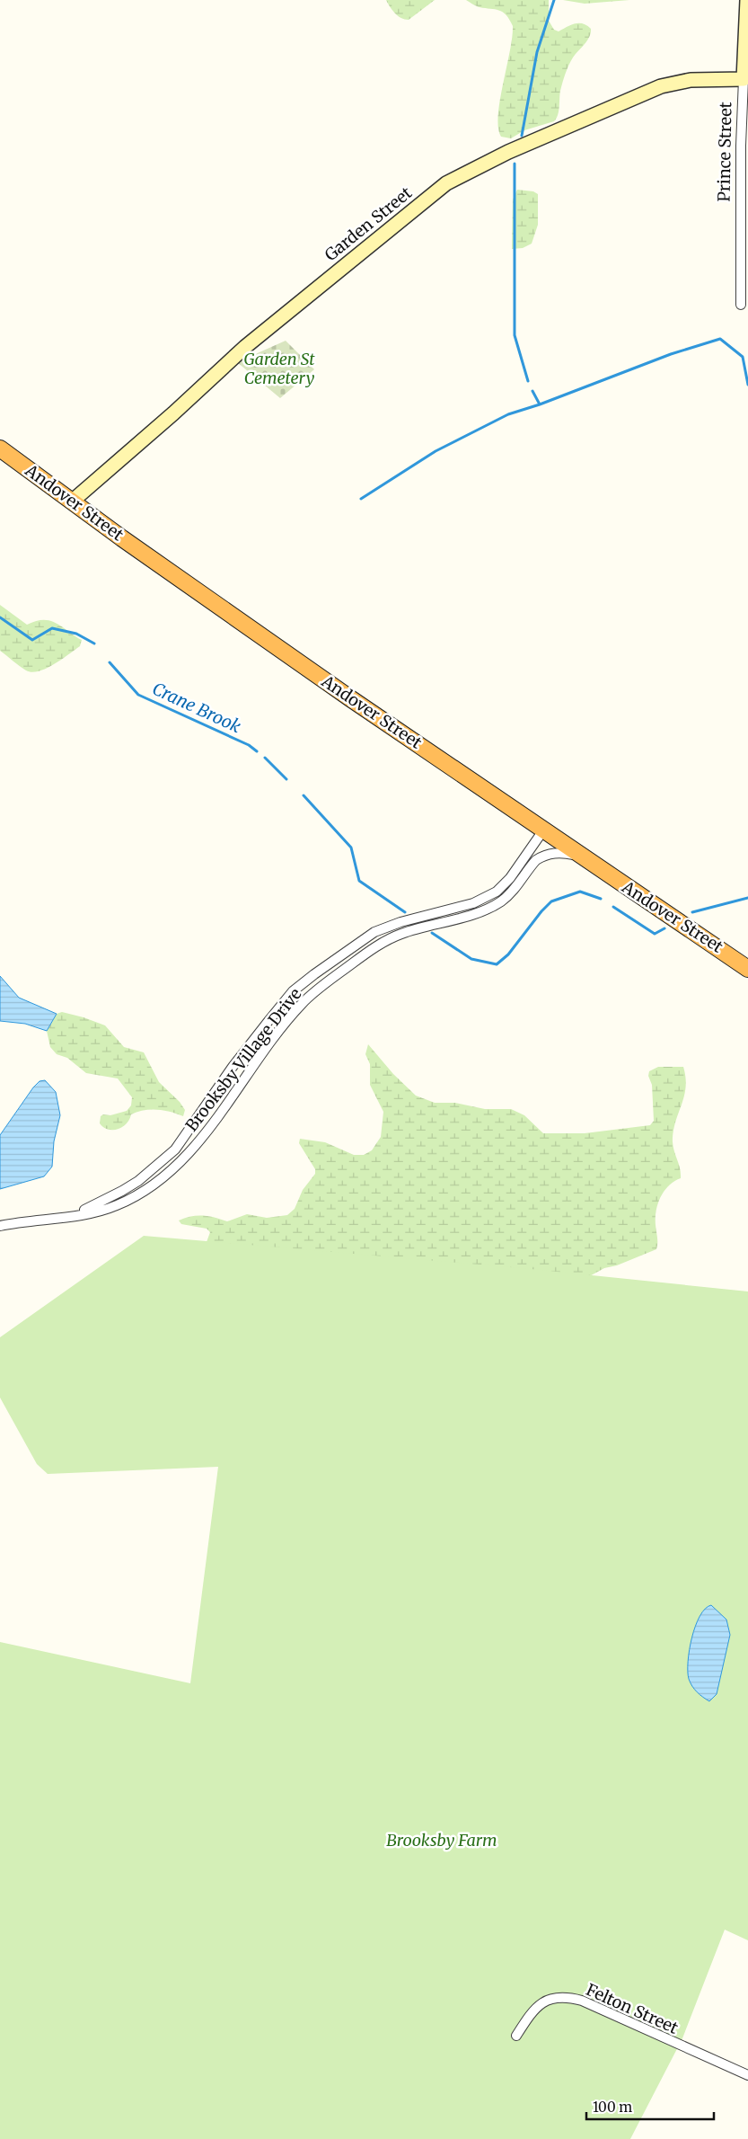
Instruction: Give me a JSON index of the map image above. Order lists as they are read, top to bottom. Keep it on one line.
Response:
{"streets":{"highway":["Andover Street"],"main road":["Prince Street","Garden Street"],"street":["Brooksby Village Drive","Felton Street"]},"crossings":[["Prince Street","Garden Street"],["Garden Street","Andover Street"],["Andover Street","Brooksby Village Drive"]],"water":["Crane Brook"],"parks":["Garden St Cemetery","Brooksby Farm"],"scale_bar":"100 m"}
